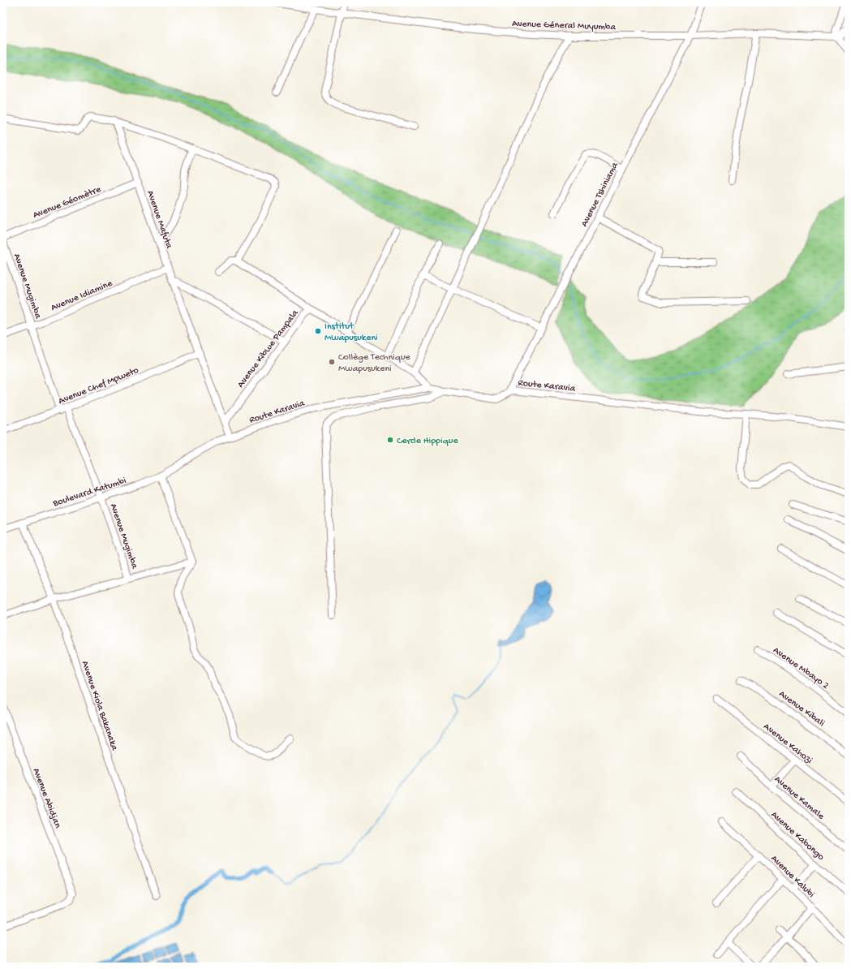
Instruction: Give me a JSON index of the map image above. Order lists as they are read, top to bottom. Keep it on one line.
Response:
{"streets":{"street":["Avenue Géneral Muyumba","Avenue Tshiniama","Avenue Géomètre","Avenue Mafuta","Avenue Mugimba","Avenue Idiamine","Avenue Kibwe Pampala","Avenue Chef Mpweto","Route Karavia","Boulevard Katumbi","Avenue Mbayo 2","Avenue Kiola Bakanaka","Avenue Kibali","Avenue Kahozi","Avenue Kamale","Avenue Abidjan","Avenue Kabongo","Avenue Kalubi"]},"crossings":[["Avenue Géneral Muyumba","Avenue Tshiniama"],["Avenue Tshiniama","Route Karavia"],["Avenue Géomètre","Avenue Mafuta"],["Avenue Mafuta","Avenue Idiamine"],["Avenue Mafuta","Avenue Kibwe Pampala"],["Avenue Mafuta","Avenue Chef Mpweto"],["Avenue Mafuta","Route Karavia"],["Avenue Mugimba","Avenue Idiamine"],["Avenue Mugimba","Avenue Chef Mpweto"],["Avenue Mugimba","Boulevard Katumbi"],["Avenue Kibwe Pampala","Route Karavia"],["Route Karavia","Boulevard Katumbi"],["Boulevard Katumbi","Avenue Kiola Bakanaka"]],"places":["Institut Mwapusukeni","Collège Technique Mwapusukeni","Cercle Hippique"]}
